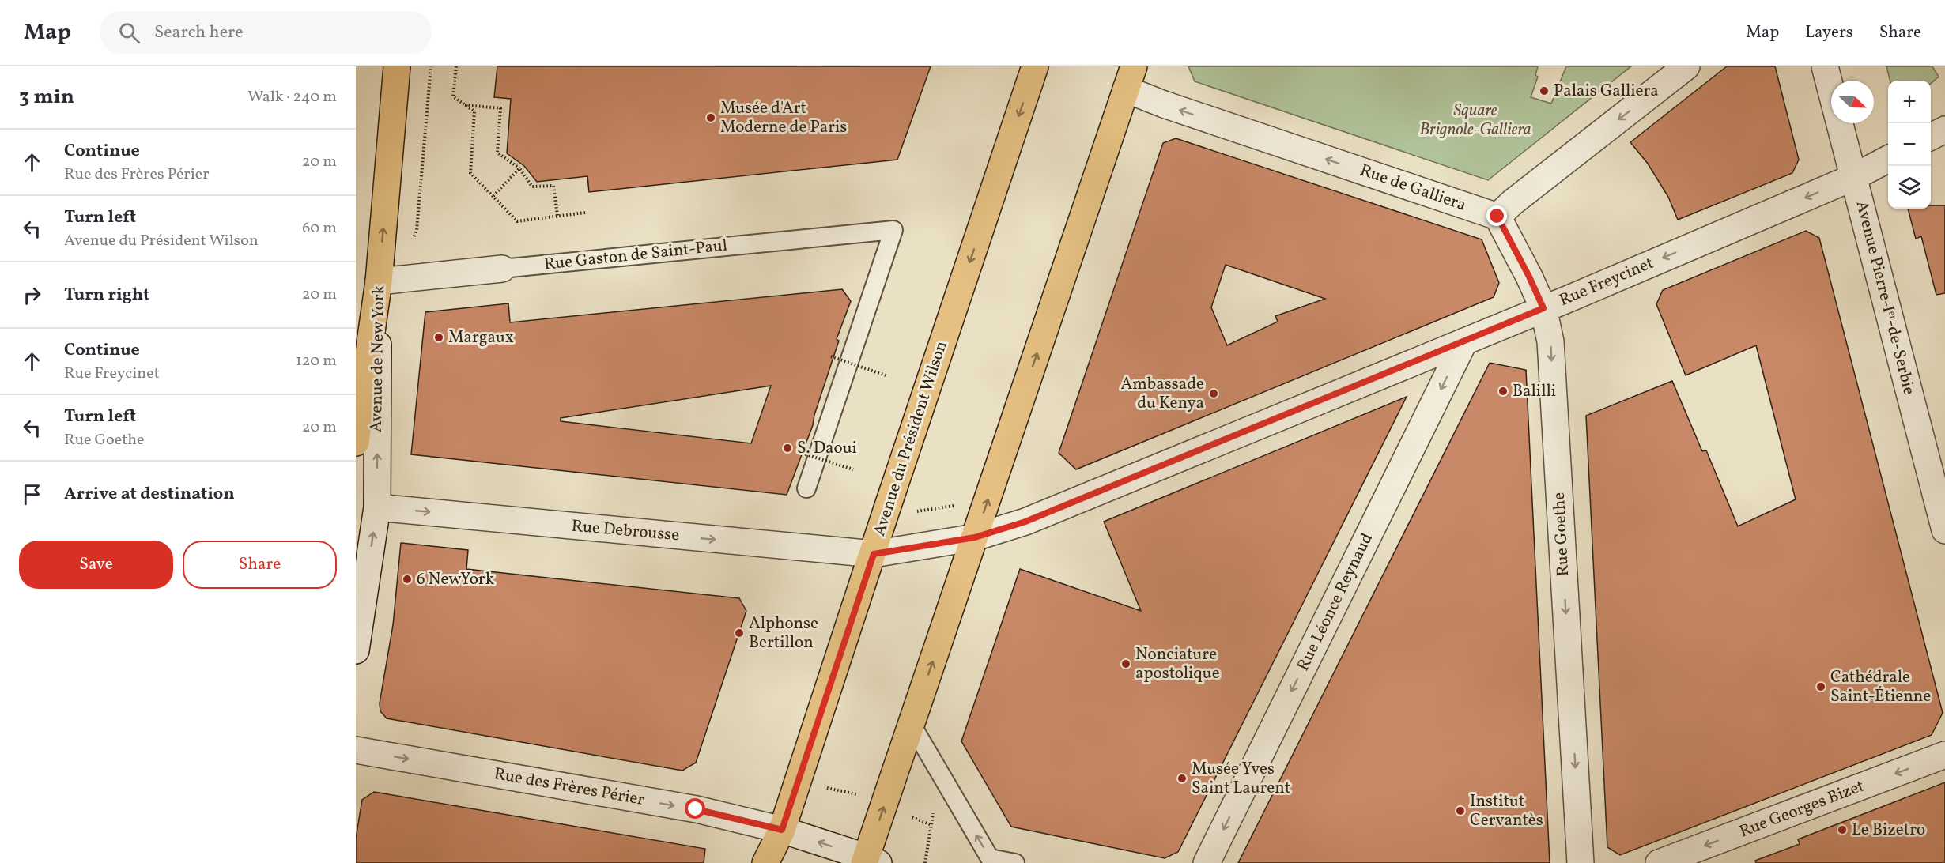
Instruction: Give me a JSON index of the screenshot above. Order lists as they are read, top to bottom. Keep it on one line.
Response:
{"streets":{"main road":["Avenue de New York","Avenue du Président Wilson"],"street":["Rue de Galliera","Rue Gaston de Saint-Paul","Rue Freycinet","Avenue Pierre-Iᵉʳ-de-Serbie","Rue Debrousse","Rue Goethe","Rue Léonce Reynaud","Rue des Frères Périer","Rue Georges Bizet"]},"crossings":[["Rue de Galliera","Rue Goethe"],["Rue Gaston de Saint-Paul","Avenue de New York"],["Rue Freycinet","Avenue Pierre-Iᵉʳ-de-Serbie"],["Rue Freycinet","Rue Debrousse"],["Rue Freycinet","Rue Goethe"],["Rue Freycinet","Rue Léonce Reynaud"],["Avenue de New York","Rue Debrousse"],["Avenue du Président Wilson","Rue Debrousse"],["Avenue du Président Wilson","Rue des Frères Périer"]],"one_way":["Rue de Galliera","Avenue de New York","Rue Debrousse","Rue Goethe","Rue Léonce Reynaud","Rue Georges Bizet"],"parks":["Square Brignole-Galliera"],"places":["Palais Galliera","Musée d'Art Moderne de Paris","Margaux","Balilli","Ambassade du Kenya","S. Daoui","6 NewYork","Alphonse Bertillon","Nonciature apostolique","Cathédrale Saint-Étienne","Musée Yves Saint Laurent","Institut Cervantès","Le Bizetro"],"north":"bottom right","page":{"header":"Map","search":"Search here","nav":["Map","Layers","Share"],"heading":["3 min","Walk · 240 m"],"map_buttons":["+","−"],"list":[["Continue","Rue des Frères Périer","20 m"],["Turn left","Avenue du Président Wilson","60 m"],["Turn right","20 m"],["Continue","Rue Freycinet","120 m"],["Turn left","Rue Goethe","20 m"],"Arrive at destination"],"buttons":["Save","Share"]}}
